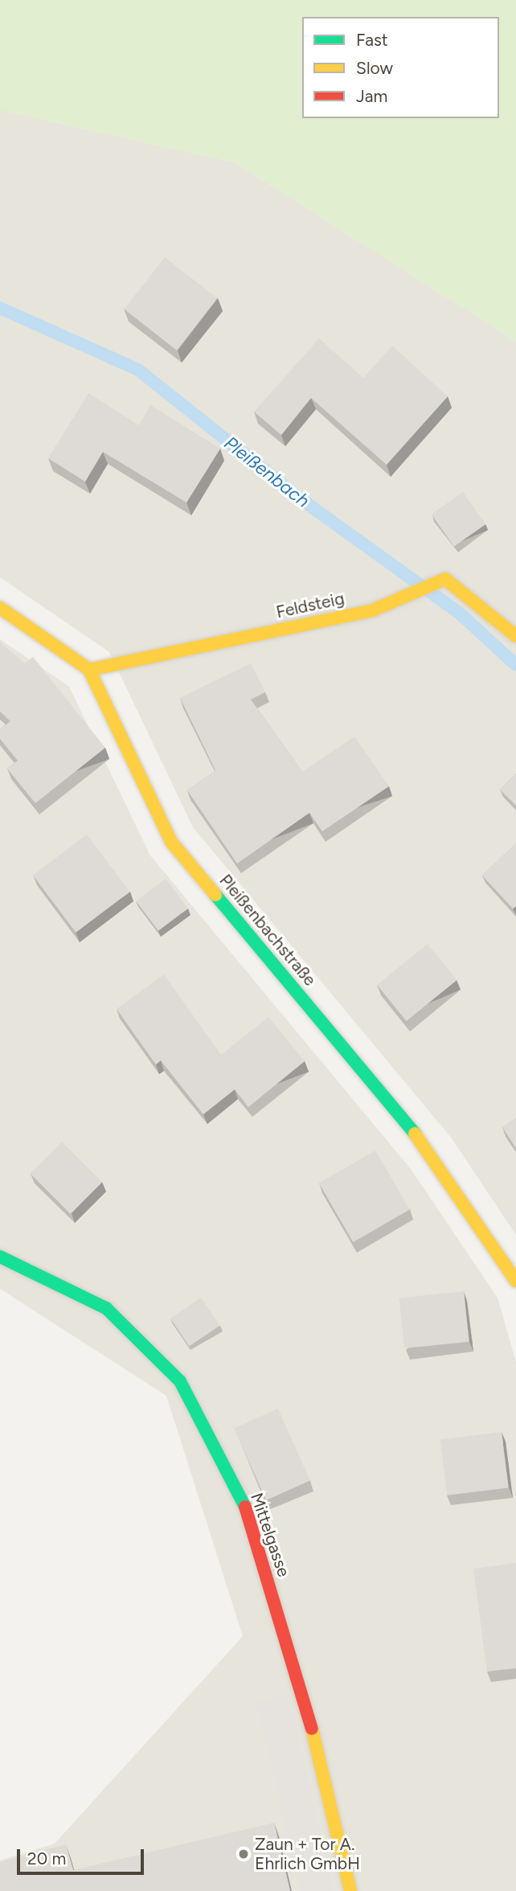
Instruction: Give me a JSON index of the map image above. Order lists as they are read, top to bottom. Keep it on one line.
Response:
{"streets":{"street":["Feldsteig","Pleißenbachstraße","Mittelgasse"]},"crossings":[["Feldsteig","Pleißenbachstraße"]],"water":["Pleißenbach"],"places":["Zaun + Tor A. Ehrlich GmbH"],"legend":["Fast","Slow","Jam"],"scale_bar":"20 m"}
